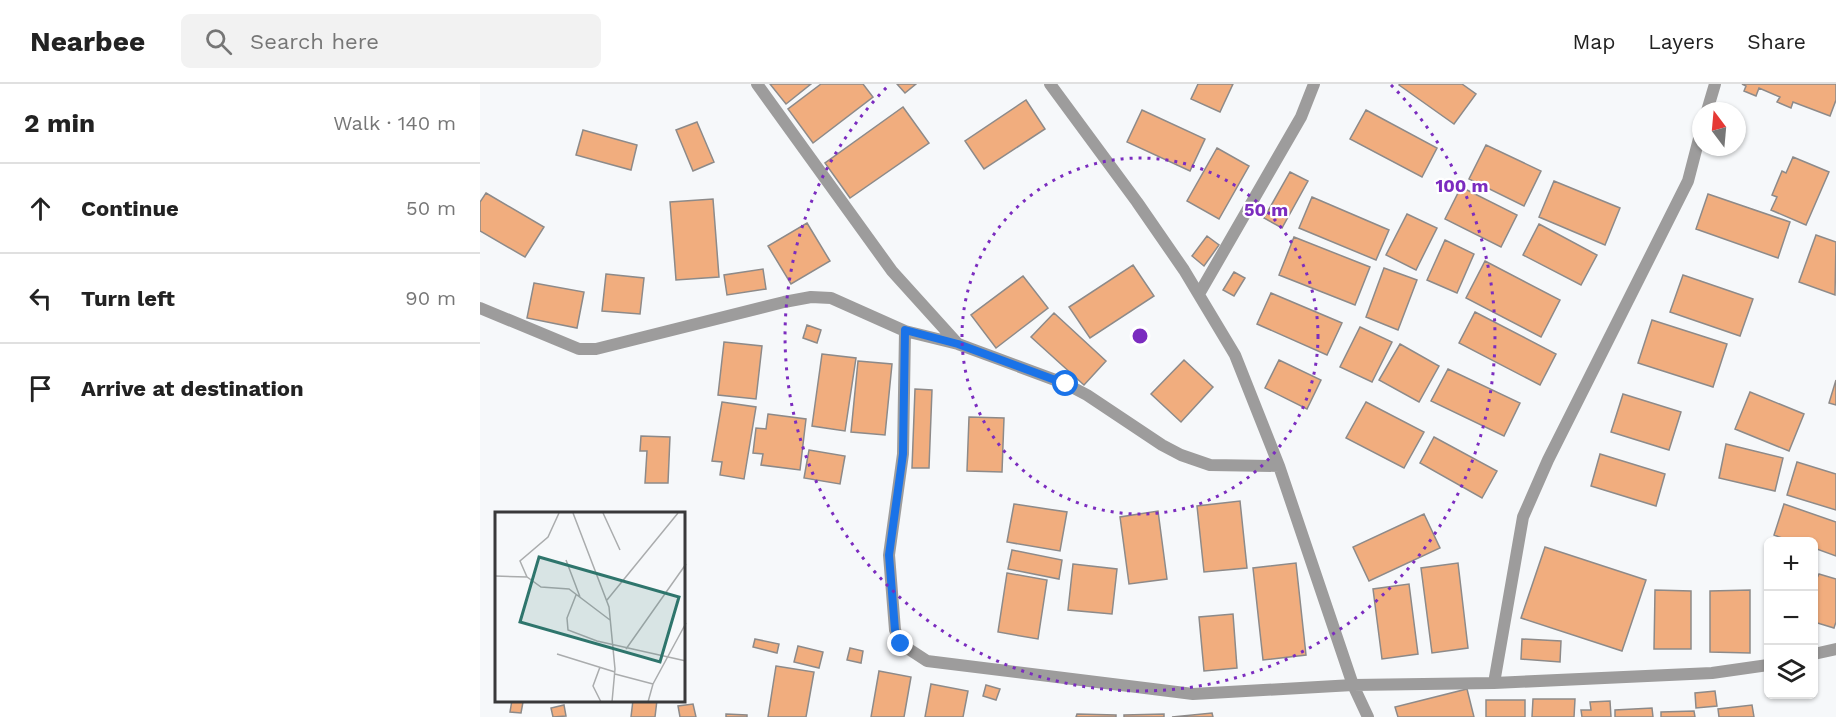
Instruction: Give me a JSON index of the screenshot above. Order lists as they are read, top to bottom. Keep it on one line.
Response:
{"north":"top","page":{"header":"Nearbee","search":"Search here","nav":["Map","Layers","Share"],"heading":["2 min","Walk · 140 m"],"list":[["Continue","50 m"],["Turn left","90 m"],"Arrive at destination"],"map_buttons":["+","−"]},"rings":["100 m","50 m"]}
